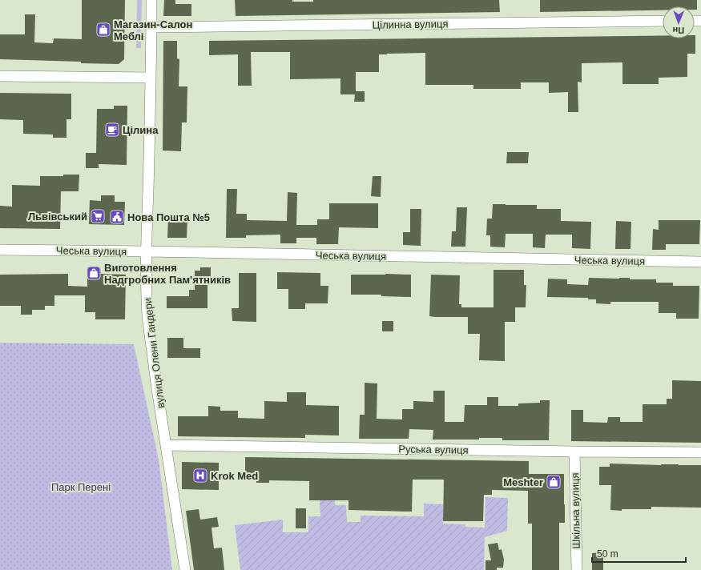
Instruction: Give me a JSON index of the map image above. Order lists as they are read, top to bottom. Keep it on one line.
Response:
{"streets":{"street":["Цілинна вулиця","Чеська вулиця","вулиця Олени Гандери","Руська вулиця","Шкільна вулиця"]},"crossings":[["Цілинна вулиця","вулиця Олени Гандери"],["Чеська вулиця","вулиця Олени Гандери"],["вулиця Олени Гандери","Руська вулиця"],["Руська вулиця","Шкільна вулиця"]],"parks":["Парк Перені"],"places":{"shop":["Магазин-Салон Меблі","Виготовлення Надгробних Пам'ятників","Meshter"],"cafe":["Цілина"],"supermarket":["Львівський"],"public building":["Нова Пошта №5"],"hospital":["Krok Med"]},"scale_bar":"50 m","north":"bottom"}
